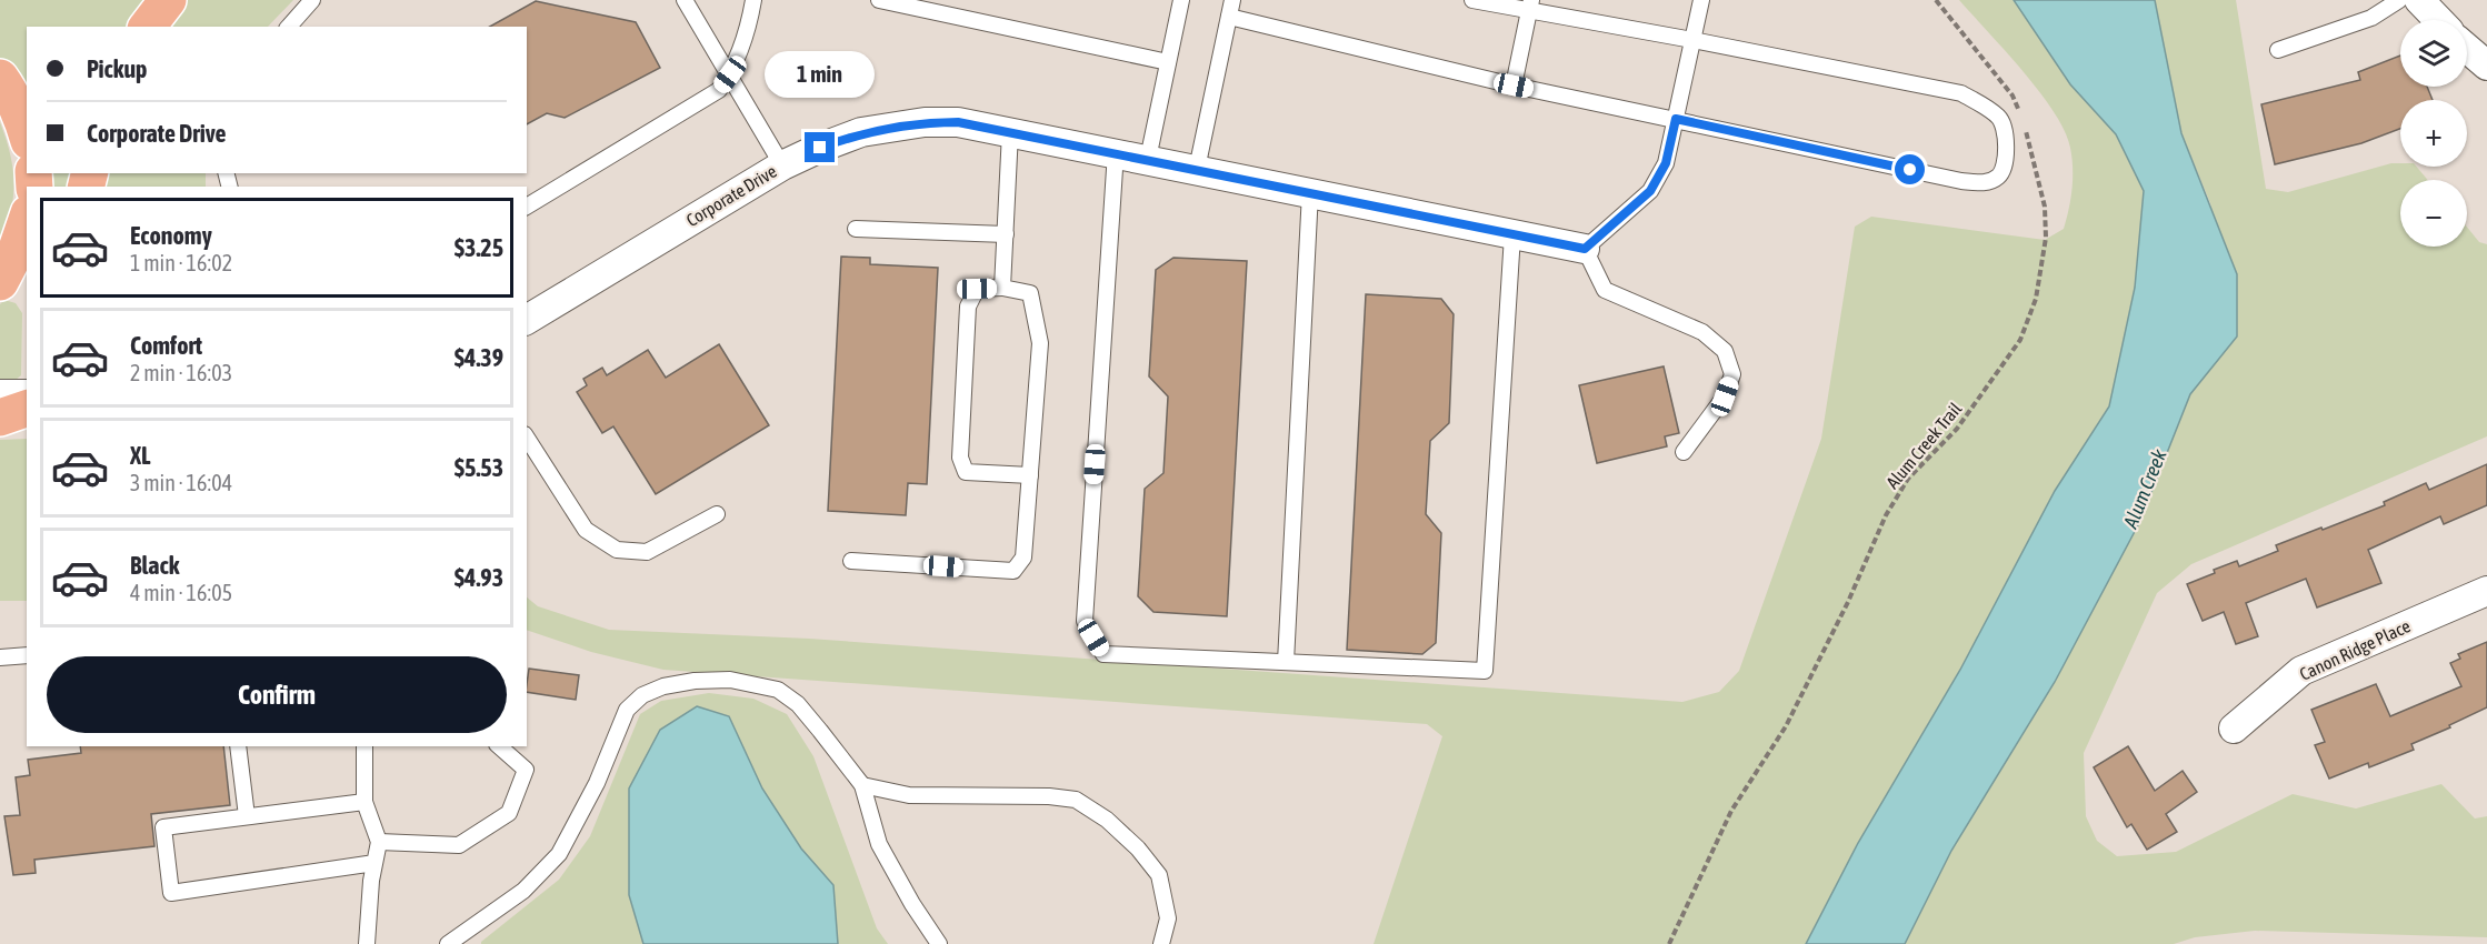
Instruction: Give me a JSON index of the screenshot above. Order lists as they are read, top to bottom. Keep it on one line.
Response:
{"streets":{"street":["Corporate Drive","Canon Ridge Place"],"path":["Alum Creek Trail"]},"water":["Alum Creek"],"page":{"map_buttons":["+","−"],"banner":["Pickup","Corporate Drive"],"bubble":"1 min","list":[{"name":"Economy","note":"1 min · 16:02","value":"$3.25"},{"name":"Comfort","note":"2 min · 16:03","value":"$4.39"},{"name":"XL","note":"3 min · 16:04","value":"$5.53"},{"name":"Black","note":"4 min · 16:05","value":"$4.93"}],"buttons":"Confirm"}}
